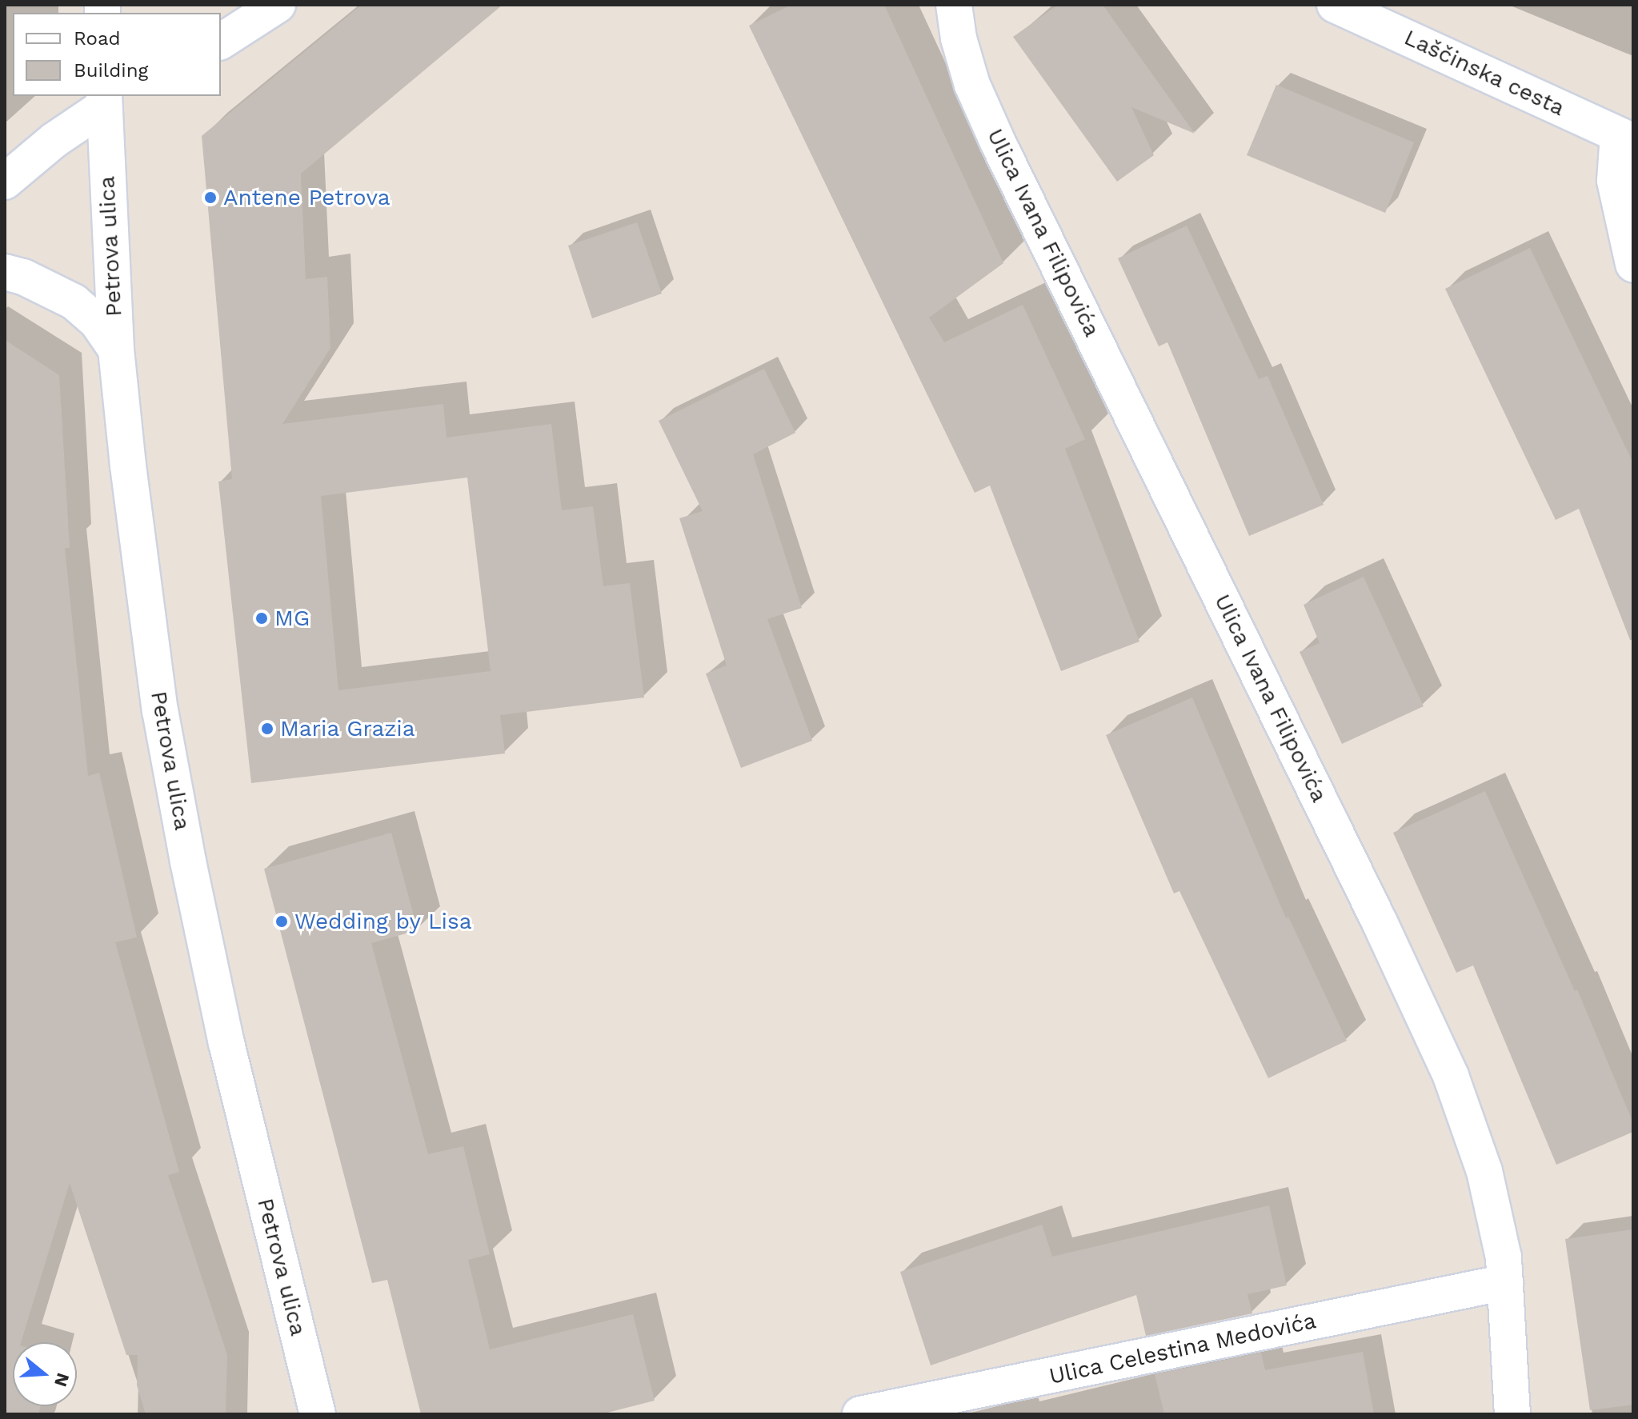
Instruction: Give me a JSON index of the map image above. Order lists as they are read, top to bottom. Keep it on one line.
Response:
{"streets":{"street":["Laščinska cesta","Ulica Ivana Filipovića","Petrova ulica","Ulica Celestina Medovića"]},"crossings":[["Ulica Ivana Filipovića","Ulica Celestina Medovića"]],"places":["Antene Petrova","MG","Maria Grazia","Wedding by Lisa"],"legend":["Road","Building"],"north":"right"}
